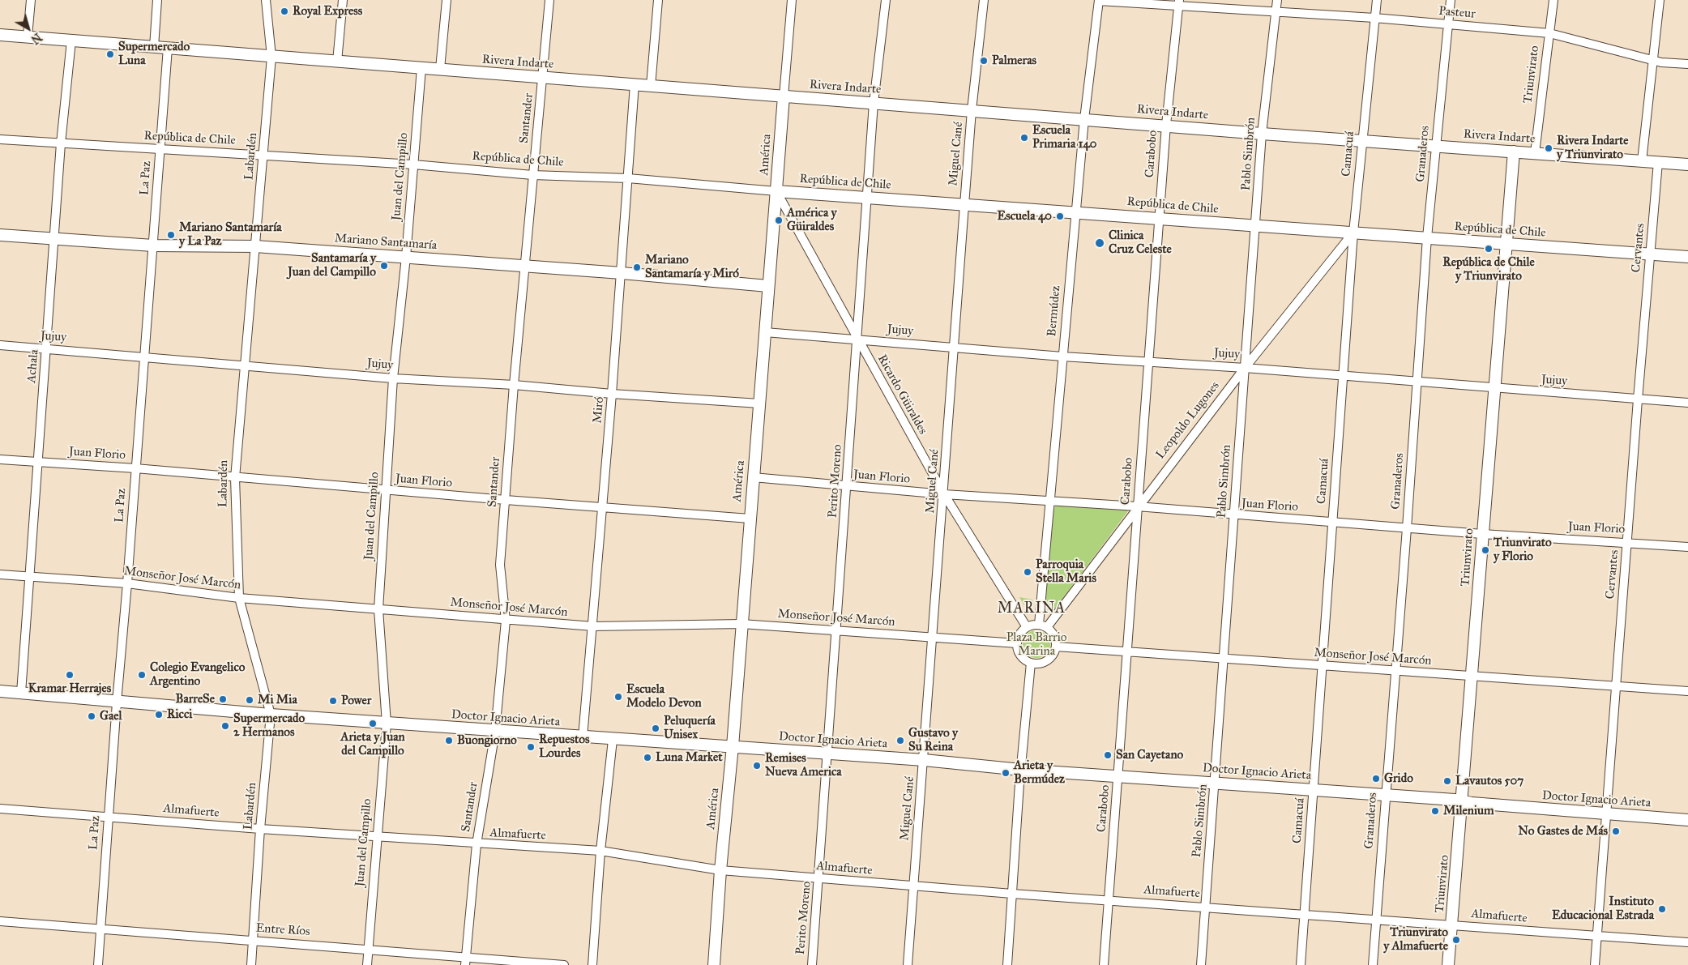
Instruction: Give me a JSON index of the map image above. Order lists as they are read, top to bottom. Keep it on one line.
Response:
{"streets":{"street":["Pasteur","Rivera Indarte","Triunvirato","Santander","República de Chile","Miguel Cané","Carabobo","Pablo Simbrón","Camacuá","Granaderos","América","Labardén","Juan del Campillo","La Paz","Mariano Santamaría","Cervantes","Bermúdez","Jujuy","Achala","Ricardo Güiraldes","Miró","Leopoldo Lugones","Juan Florio","Perito Moreno","Monseñor José Marcón","Doctor Ignacio Arieta","Almafuerte","Entre Ríos"]},"crossings":[["Pasteur","Triunvirato"],["Pasteur","Carabobo"],["Pasteur","Pablo Simbrón"],["Pasteur","Camacuá"],["Pasteur","Granaderos"],["Pasteur","Bermúdez"],["Rivera Indarte","Triunvirato"],["Rivera Indarte","Santander"],["Rivera Indarte","Miguel Cané"],["Rivera Indarte","Carabobo"],["Rivera Indarte","Pablo Simbrón"],["Rivera Indarte","Camacuá"],["Rivera Indarte","Granaderos"],["Rivera Indarte","América"],["Rivera Indarte","Labardén"],["Rivera Indarte","Juan del Campillo"],["Rivera Indarte","La Paz"],["Rivera Indarte","Cervantes"],["Rivera Indarte","Bermúdez"],["Rivera Indarte","Achala"],["Rivera Indarte","Miró"],["Rivera Indarte","Perito Moreno"],["Triunvirato","República de Chile"],["Triunvirato","Jujuy"],["Triunvirato","Juan Florio"],["Triunvirato","Monseñor José Marcón"],["Triunvirato","Doctor Ignacio Arieta"],["Triunvirato","Almafuerte"],["Santander","República de Chile"],["Santander","Mariano Santamaría"],["Santander","Jujuy"],["Santander","Juan Florio"],["Santander","Monseñor José Marcón"],["Santander","Doctor Ignacio Arieta"],["Santander","Almafuerte"],["Santander","Entre Ríos"],["República de Chile","Miguel Cané"],["República de Chile","Carabobo"],["República de Chile","Pablo Simbrón"],["República de Chile","Camacuá"],["República de Chile","Granaderos"],["República de Chile","América"],["República de Chile","Labardén"],["República de Chile","Juan del Campillo"],["República de Chile","La Paz"],["República de Chile","Cervantes"],["República de Chile","Bermúdez"],["República de Chile","Achala"],["República de Chile","Ricardo Güiraldes"],["República de Chile","Miró"],["República de Chile","Leopoldo Lugones"],["República de Chile","Perito Moreno"],["Miguel Cané","Jujuy"],["Miguel Cané","Ricardo Güiraldes"],["Miguel Cané","Juan Florio"],["Miguel Cané","Monseñor José Marcón"],["Miguel Cané","Doctor Ignacio Arieta"],["Miguel Cané","Almafuerte"],["Carabobo","Jujuy"],["Carabobo","Leopoldo Lugones"],["Carabobo","Juan Florio"],["Carabobo","Monseñor José Marcón"],["Carabobo","Doctor Ignacio Arieta"],["Carabobo","Almafuerte"],["Pablo Simbrón","Jujuy"],["Pablo Simbrón","Leopoldo Lugones"],["Pablo Simbrón","Juan Florio"],["Pablo Simbrón","Monseñor José Marcón"],["Pablo Simbrón","Doctor Ignacio Arieta"],["Pablo Simbrón","Almafuerte"],["Camacuá","Jujuy"],["Camacuá","Leopoldo Lugones"],["Camacuá","Juan Florio"],["Camacuá","Monseñor José Marcón"],["Camacuá","Doctor Ignacio Arieta"],["Camacuá","Almafuerte"],["Granaderos","Jujuy"],["Granaderos","Juan Florio"],["Granaderos","Monseñor José Marcón"],["Granaderos","Doctor Ignacio Arieta"],["Granaderos","Almafuerte"],["América","Mariano Santamaría"],["América","Jujuy"],["América","Ricardo Güiraldes"],["América","Juan Florio"],["América","Monseñor José Marcón"],["América","Doctor Ignacio Arieta"],["América","Almafuerte"],["Labardén","Mariano Santamaría"],["Labardén","Jujuy"],["Labardén","Juan Florio"],["Labardén","Monseñor José Marcón"],["Labardén","Doctor Ignacio Arieta"],["Labardén","Almafuerte"],["Labardén","Entre Ríos"],["Juan del Campillo","Mariano Santamaría"],["Juan del Campillo","Jujuy"],["Juan del Campillo","Juan Florio"],["Juan del Campillo","Monseñor José Marcón"],["Juan del Campillo","Doctor Ignacio Arieta"],["Juan del Campillo","Almafuerte"],["Juan del Campillo","Entre Ríos"],["La Paz","Mariano Santamaría"],["La Paz","Jujuy"],["La Paz","Juan Florio"],["La Paz","Monseñor José Marcón"],["La Paz","Doctor Ignacio Arieta"],["La Paz","Almafuerte"],["La Paz","Entre Ríos"],["Mariano Santamaría","Achala"],["Mariano Santamaría","Miró"],["Cervantes","Jujuy"],["Cervantes","Juan Florio"],["Cervantes","Monseñor José Marcón"],["Cervantes","Doctor Ignacio Arieta"],["Cervantes","Almafuerte"],["Bermúdez","Jujuy"],["Bermúdez","Ricardo Güiraldes"],["Bermúdez","Leopoldo Lugones"],["Bermúdez","Juan Florio"],["Bermúdez","Monseñor José Marcón"],["Jujuy","Achala"],["Jujuy","Ricardo Güiraldes"],["Jujuy","Miró"],["Jujuy","Leopoldo Lugones"],["Jujuy","Perito Moreno"],["Achala","Juan Florio"],["Achala","Monseñor José Marcón"],["Achala","Doctor Ignacio Arieta"],["Ricardo Güiraldes","Leopoldo Lugones"],["Ricardo Güiraldes","Juan Florio"],["Ricardo Güiraldes","Perito Moreno"],["Ricardo Güiraldes","Monseñor José Marcón"],["Miró","Juan Florio"],["Miró","Monseñor José Marcón"],["Miró","Doctor Ignacio Arieta"],["Leopoldo Lugones","Juan Florio"],["Leopoldo Lugones","Monseñor José Marcón"],["Juan Florio","Perito Moreno"],["Perito Moreno","Monseñor José Marcón"],["Perito Moreno","Doctor Ignacio Arieta"],["Perito Moreno","Almafuerte"]],"districts":["MARINA"],"parks":["Plaza Barrio Marina"],"places":["Royal Express","Supermercado Luna","Palmeras","Escuela Primaria 140","Rivera Indarte y Triunvirato","Escuela 40","América y Güiraldes","Mariano Santamaría y La Paz","Clinica Cruz Celeste","República de Chile y Triunvirato","Santamaría y Juan del Campillo","Mariano Santamaría y Miró","Triunvirato y Florio","Parroquia Stella Maris","Kramar Herrajes","Colegio Evangelico Argentino","Escuela Modelo Devon","BarreSe","Mi Mia","Power","Ricci","Gael","Arieta y Juan del Campillo","Supermercado 2 Hermanos","Peluquería Unisex","Buongiorno","Gustavo y Su Reina","Repuestos Lourdes","San Cayetano","Luna Market","Remises Nueva America","Arieta y Bermúdez","Grido","Lavautos 507","Milenium","No Gastes de Más","Instituto Educacional Estrada","Triunvirato y Almafuerte"],"north":"bottom right"}
